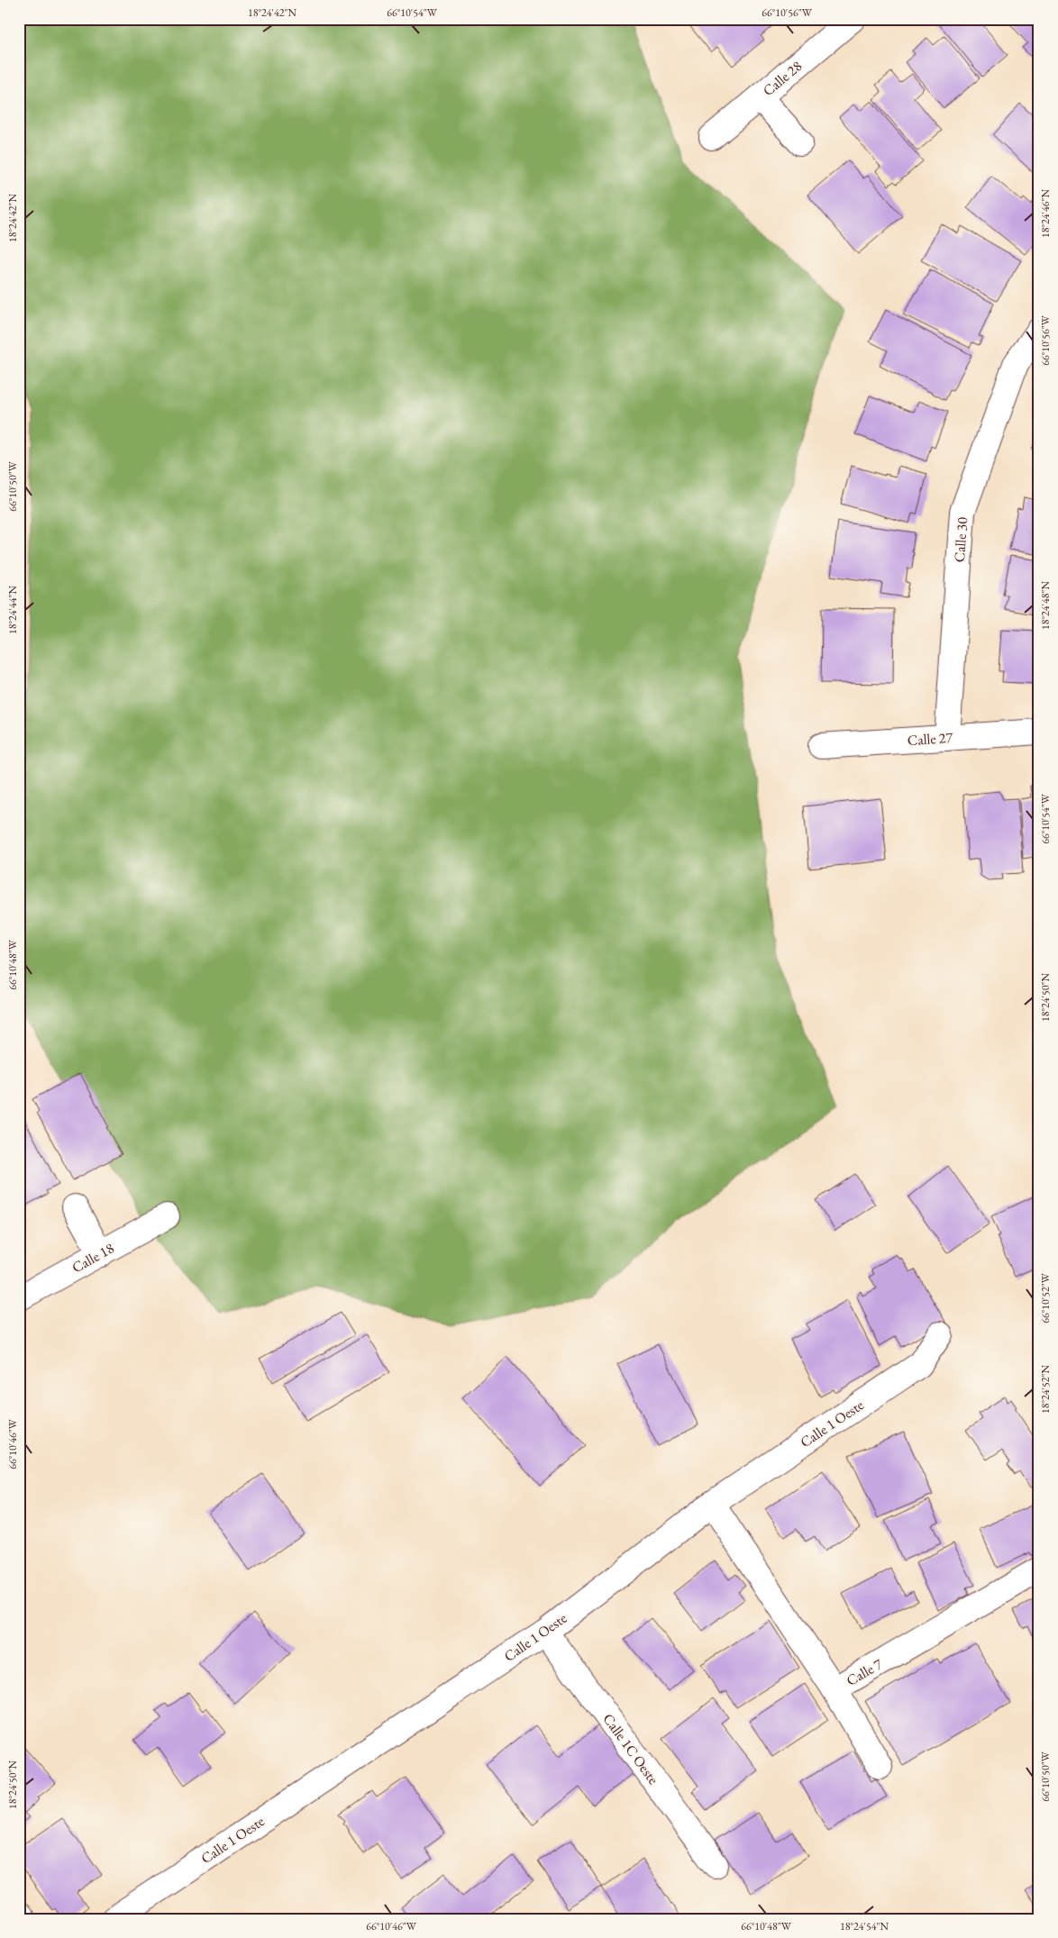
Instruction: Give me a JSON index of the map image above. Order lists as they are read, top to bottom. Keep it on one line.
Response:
{"streets":{"street":["Calle 28","Calle 30","Calle 27","Calle 18","Calle 1 Oeste","Calle 7","Calle 1C Oeste"]},"crossings":[["Calle 30","Calle 27"],["Calle 1 Oeste","Calle 7"],["Calle 1 Oeste","Calle 1C Oeste"]],"coordinates":["18°24'42\"N","66°10'54\"W","66°10'56\"W","18°24'46\"N","66°10'50\"W","18°24'48\"N","18°24'44\"N","66°10'48\"W","18°24'50\"N","66°10'52\"W","18°24'52\"N","66°10'46\"W","18°24'54\"N"]}
